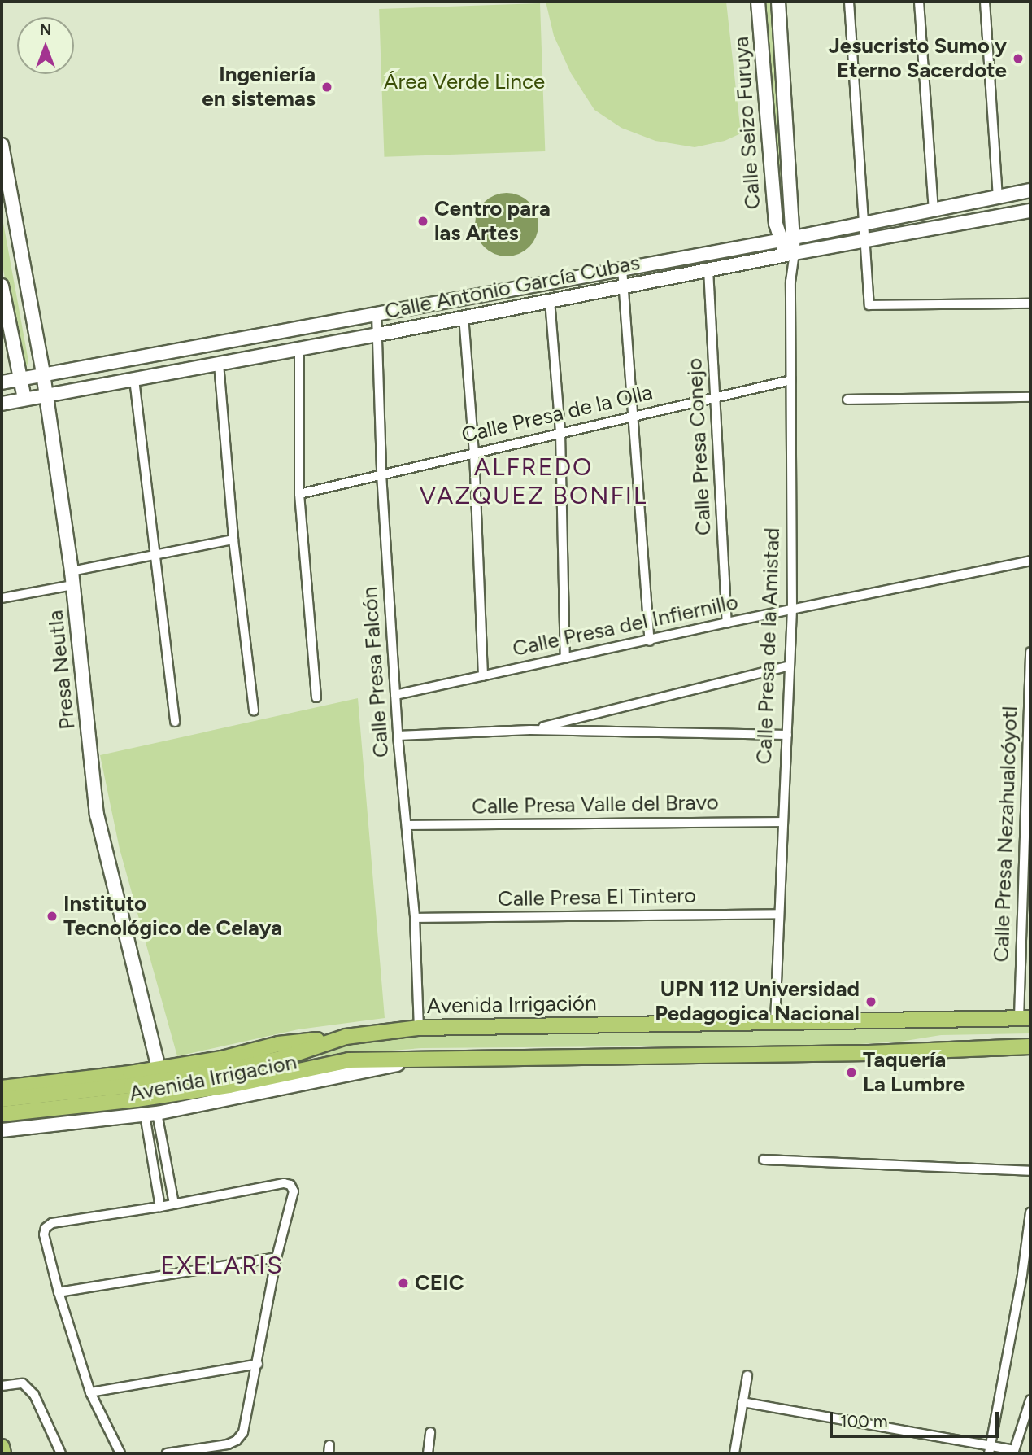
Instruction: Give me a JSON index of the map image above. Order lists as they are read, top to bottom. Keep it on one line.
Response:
{"streets":{"main road":["Avenida Irrigación","Avenida Irrigacion"],"street":["Calle Seizo Furuya","Calle Antonio García Cubas","Calle Presa de la Olla","Calle Presa Conejo","Calle Presa del Infiernillo","Calle Presa de la Amistad","Presa Neutla","Calle Presa Falcón","Calle Presa Valle del Bravo","Calle Presa Nezahualcóyotl","Calle Presa El Tintero"]},"crossings":[["Calle Seizo Furuya","Calle Antonio García Cubas"],["Calle Seizo Furuya","Calle Presa de la Amistad"],["Calle Antonio García Cubas","Calle Presa Conejo"],["Calle Antonio García Cubas","Calle Presa de la Amistad"],["Calle Antonio García Cubas","Presa Neutla"],["Calle Antonio García Cubas","Calle Presa Falcón"],["Calle Presa de la Olla","Calle Presa Conejo"],["Calle Presa de la Olla","Calle Presa de la Amistad"],["Calle Presa de la Olla","Calle Presa Falcón"],["Calle Presa Conejo","Calle Presa del Infiernillo"],["Calle Presa del Infiernillo","Calle Presa de la Amistad"],["Calle Presa del Infiernillo","Calle Presa Falcón"],["Calle Presa de la Amistad","Calle Presa Valle del Bravo"],["Calle Presa de la Amistad","Calle Presa El Tintero"],["Calle Presa de la Amistad","Avenida Irrigación"],["Presa Neutla","Avenida Irrigacion"],["Calle Presa Falcón","Calle Presa Valle del Bravo"],["Calle Presa Falcón","Calle Presa El Tintero"],["Calle Presa Falcón","Avenida Irrigación"],["Calle Presa Nezahualcóyotl","Avenida Irrigación"],["Avenida Irrigación","Avenida Irrigacion"]],"districts":["ALFREDO VAZQUEZ BONFIL","EXELARIS"],"parks":["Área Verde Lince"],"places":["Jesucristo Sumo y Eterno Sacerdote","Ingeniería en sistemas","Centro para las Artes","Instituto Tecnológico de Celaya","UPN 112 Universidad Pedagogica Nacional","Taquería La Lumbre","CEIC"],"scale_bar":"100 m","north":"top"}
